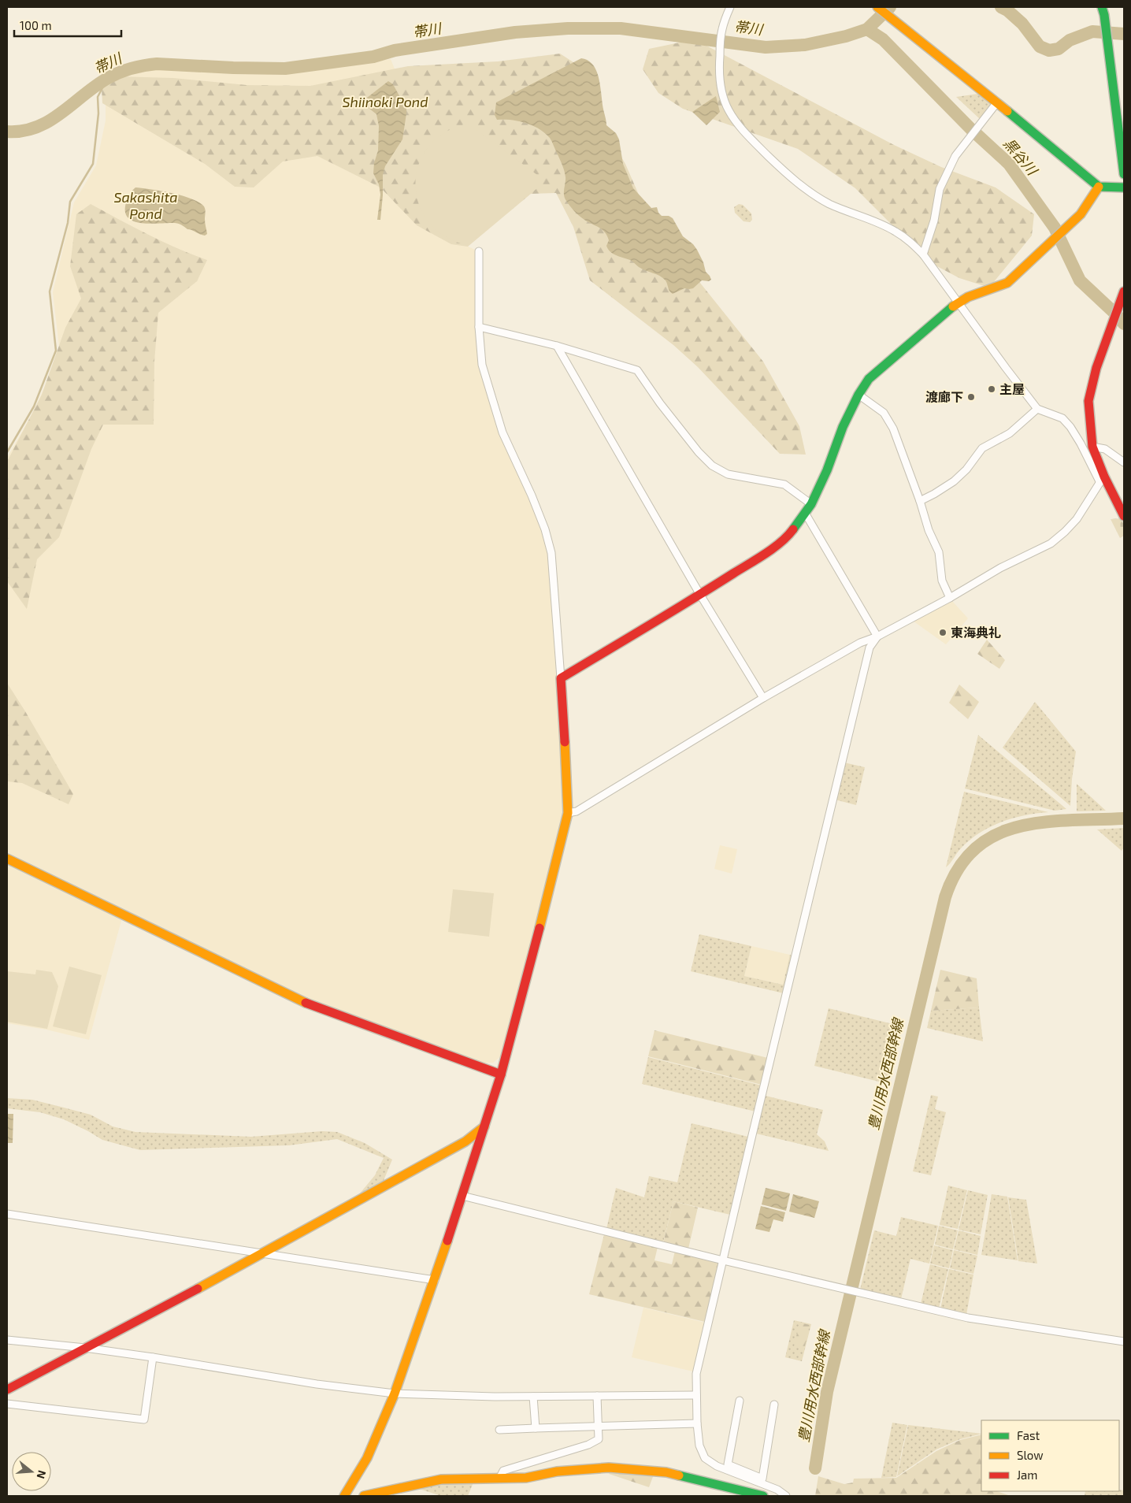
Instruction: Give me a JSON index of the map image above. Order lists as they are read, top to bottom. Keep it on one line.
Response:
{"water":["帯川","Shiinoki Pond","黒谷川","Sakashita Pond","豊川用水西部幹線"],"places":["主屋","渡廊下","東海典礼"],"legend":["Fast","Slow","Jam"],"scale_bar":"100 m","north":"right"}
